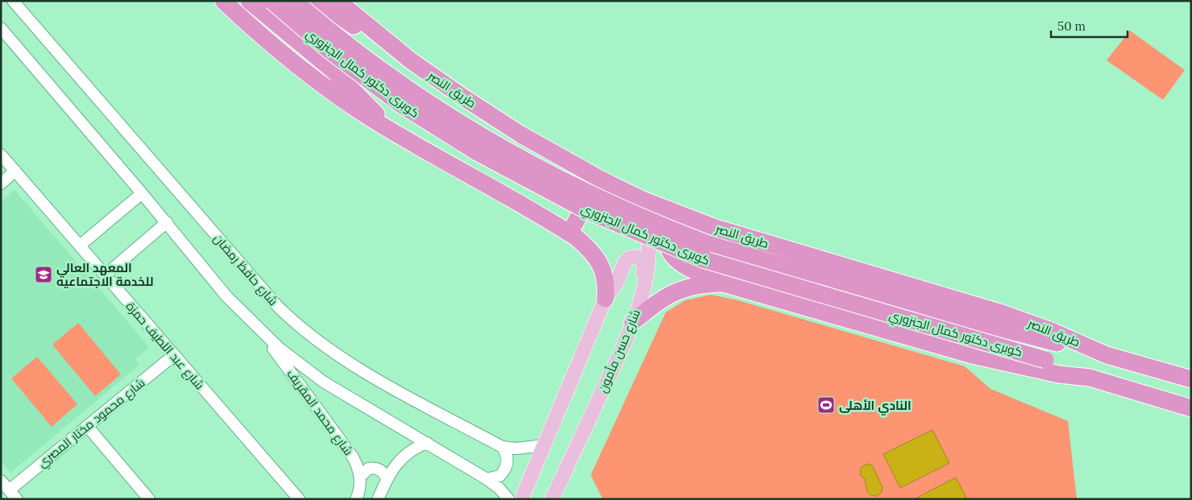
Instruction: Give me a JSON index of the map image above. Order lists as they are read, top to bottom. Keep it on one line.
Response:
{"streets":{"highway":["كوبرى دكتور كمال الجنزوري","طريق النصر"],"main road":["شارع حسن مأمون"],"street":["شارع حافظ رمضان","شارع عبد اللطيف حمزة","شارع محمد المقريف","شارع محمود مختار المصري"]},"crossings":[["كوبرى دكتور كمال الجنزوري","طريق النصر"],["طريق النصر","شارع حسن مأمون"],["شارع عبد اللطيف حمزة","شارع محمود مختار المصري"]],"places":{"school or university":["المعهد العالي للخدمة الاجتماعيه"],"sports":["النادي الأهلى"]},"scale_bar":"50 m"}
